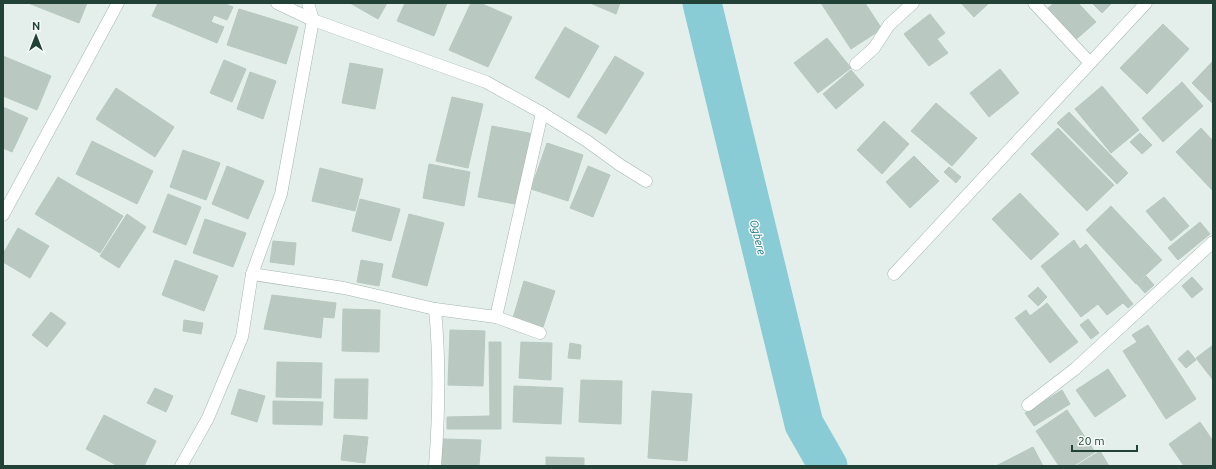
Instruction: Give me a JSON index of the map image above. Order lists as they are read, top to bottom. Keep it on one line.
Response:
{"water":["Ogbere"],"scale_bar":"20 m","north":"top"}
